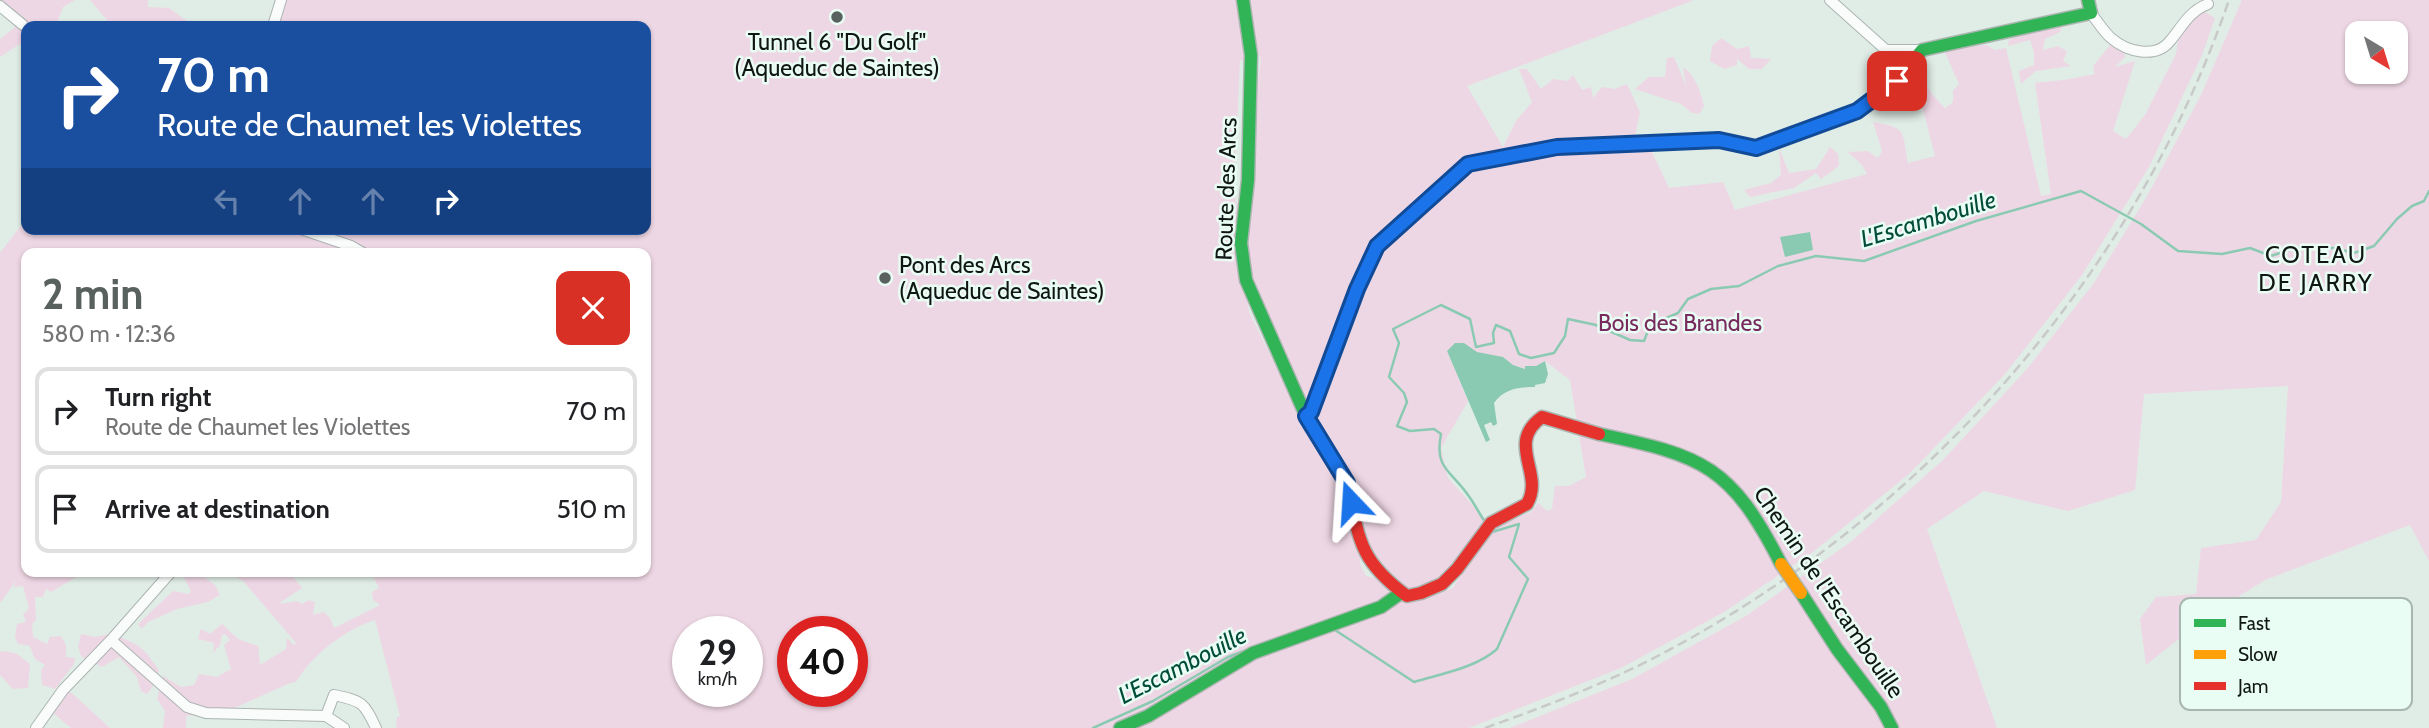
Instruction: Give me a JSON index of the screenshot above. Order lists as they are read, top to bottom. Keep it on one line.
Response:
{"streets":{"street":["Route des Arcs","Chemin de l'Escambouille"]},"crossings":[["Route des Arcs","Chemin de l'Escambouille"]],"districts":["COTEAU DE JARRY"],"water":["L'Escambouille"],"parks":["Bois des Brandes"],"places":["Tunnel 6 \"Du Golf\" (Aqueduc de Saintes)","Pont des Arcs (Aqueduc de Saintes)"],"legend":["Fast","Slow","Jam"],"north":"bottom right","page":{"turn":["70 m","Route de Chaumet les Violettes"],"heading":["2 min","580 m · 12:36"],"list":[{"name":"Turn right","note":"Route de Chaumet les Violettes","value":"70 m"},{"name":"Arrive at destination","value":"510 m"}],"speed":"29 km/h","limit":"40"}}
